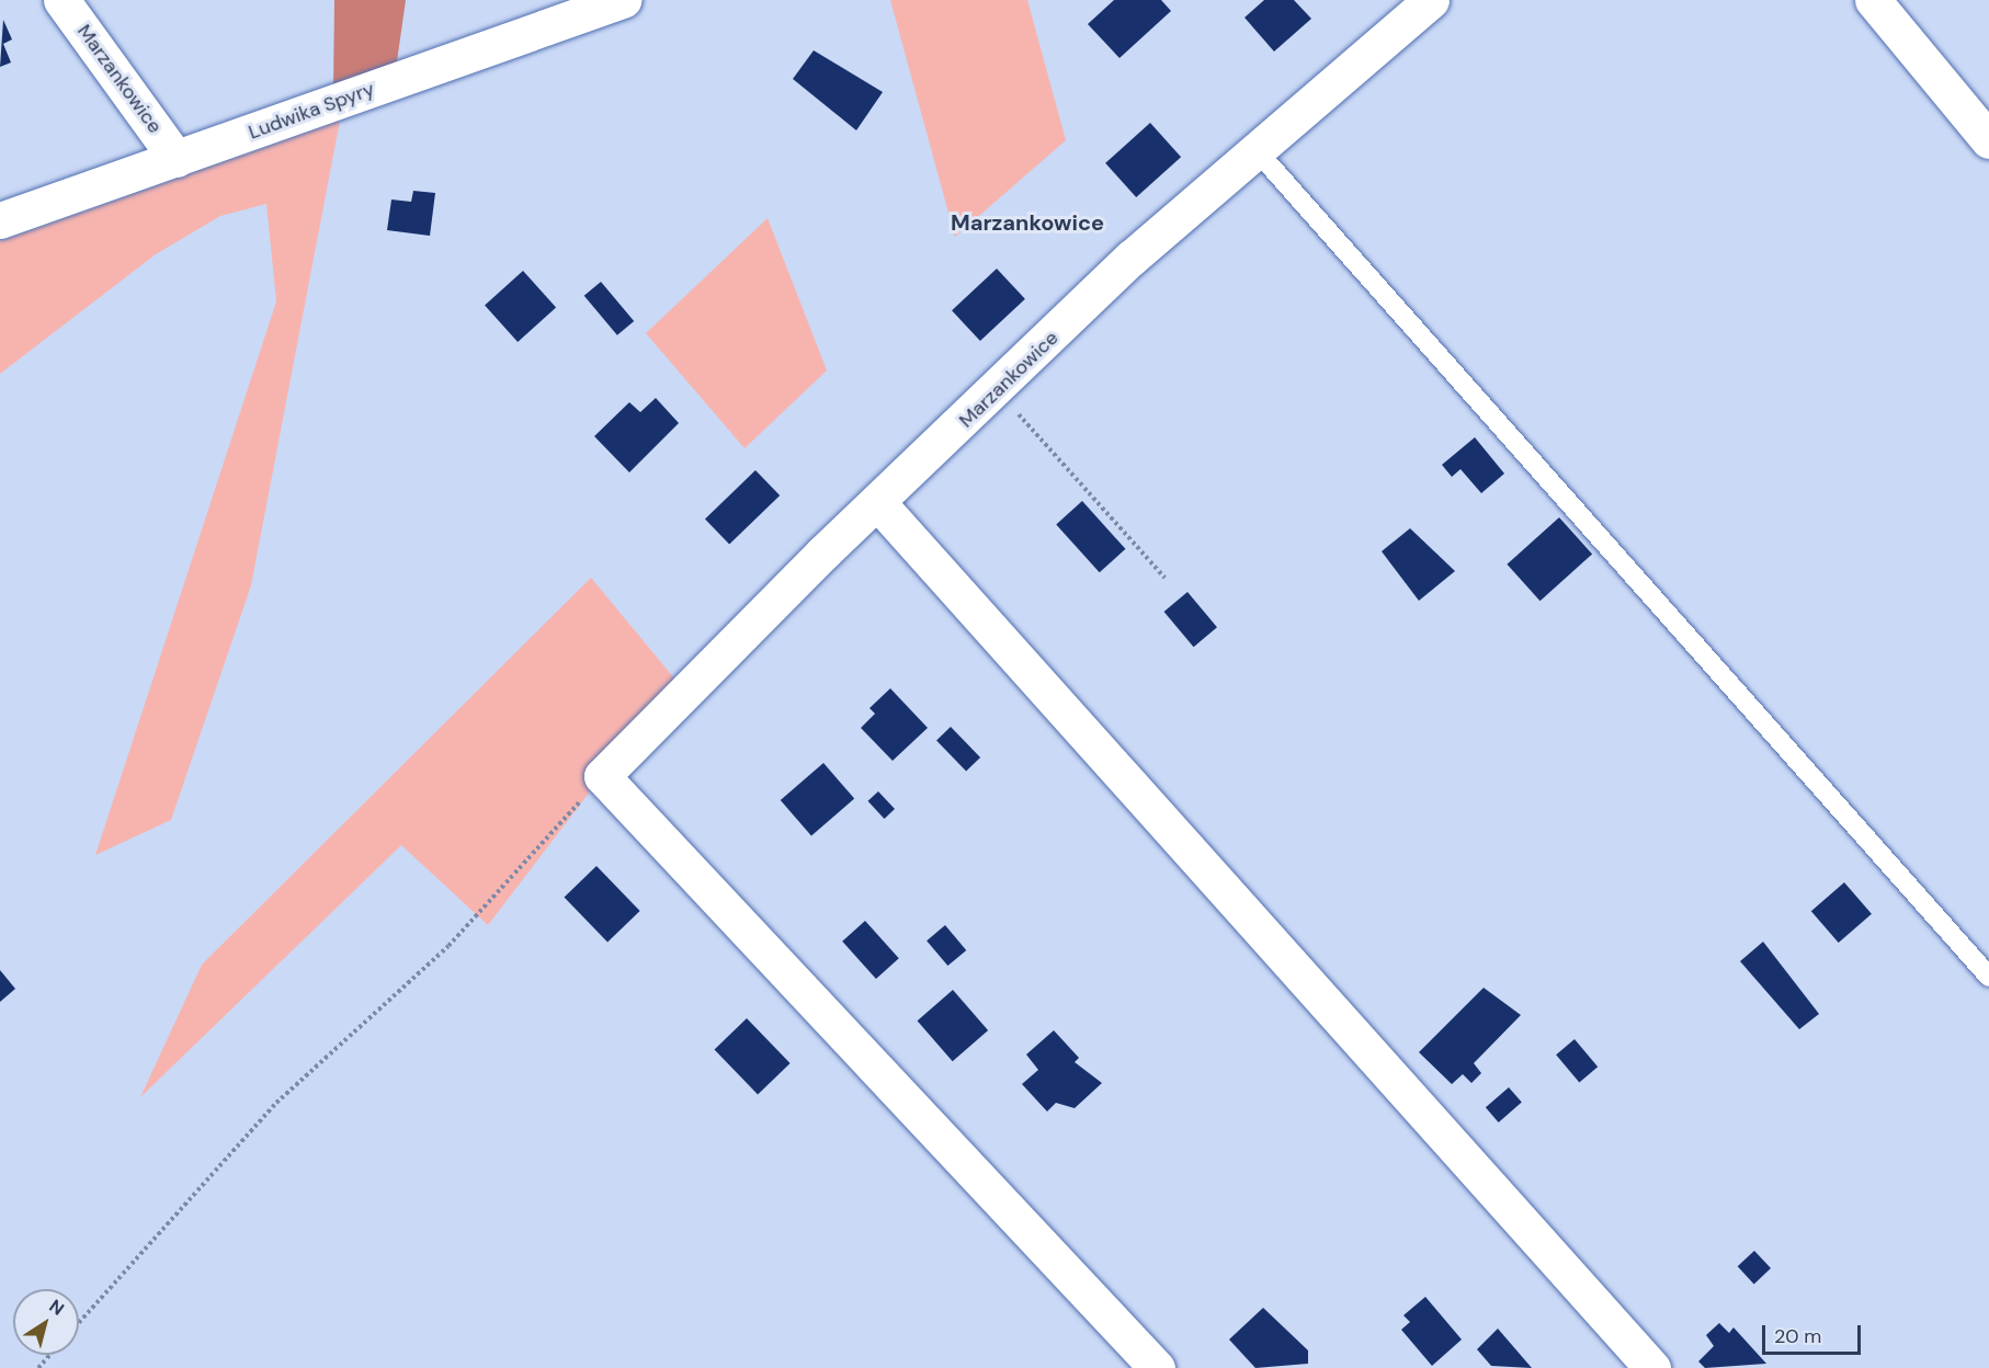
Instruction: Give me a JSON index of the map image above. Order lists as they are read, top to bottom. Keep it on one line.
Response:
{"streets":{"street":["Marzankowice","Ludwika Spyry"]},"crossings":[["Marzankowice","Ludwika Spyry"]],"districts":["Marzankowice"],"scale_bar":"20 m","north":"top right"}
